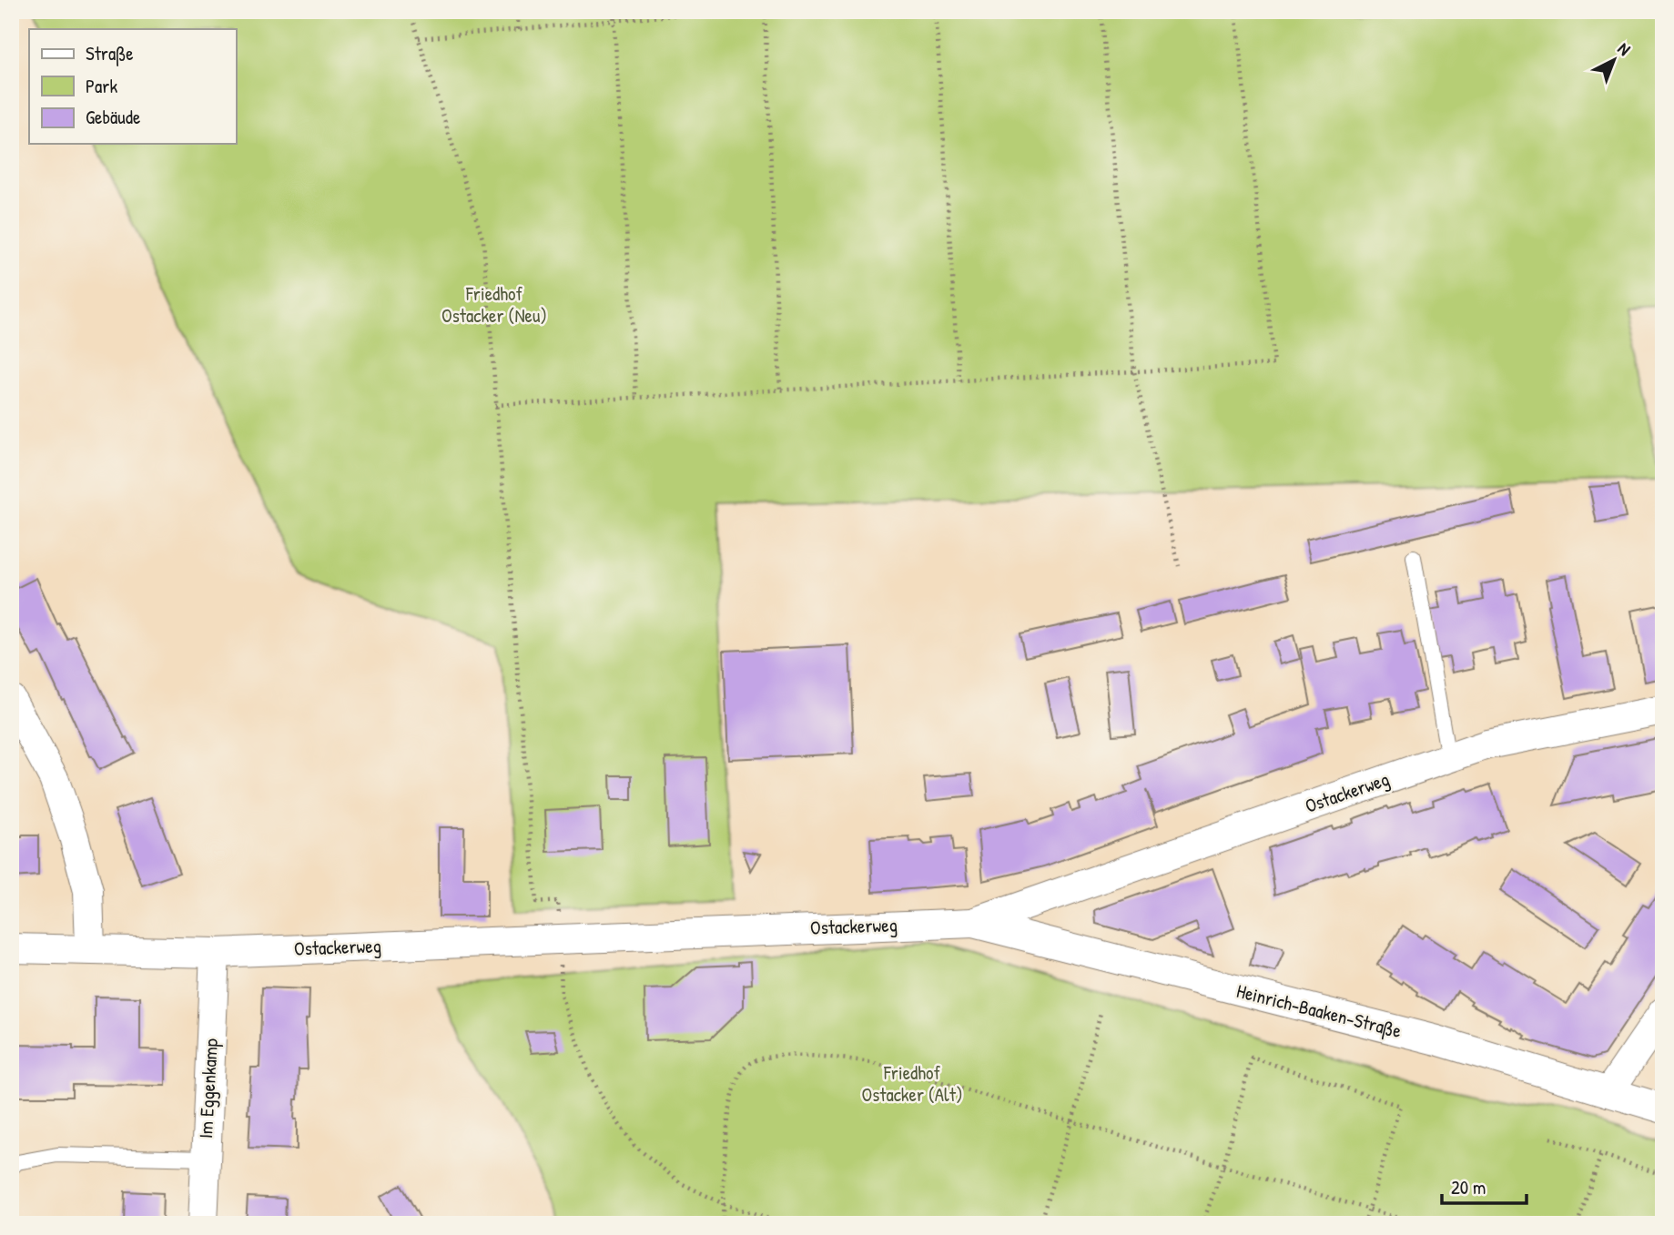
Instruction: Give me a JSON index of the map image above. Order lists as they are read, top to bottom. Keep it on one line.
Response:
{"streets":{"street":["Ostackerweg","Heinrich-Baaken-Straße","Im Eggenkamp"]},"crossings":[["Ostackerweg","Heinrich-Baaken-Straße"],["Ostackerweg","Im Eggenkamp"]],"parks":["Friedhof Ostacker (Neu)","Friedhof Ostacker (Alt)"],"legend":["Straße","Park","Gebäude"],"scale_bar":"20 m","north":"top right"}
